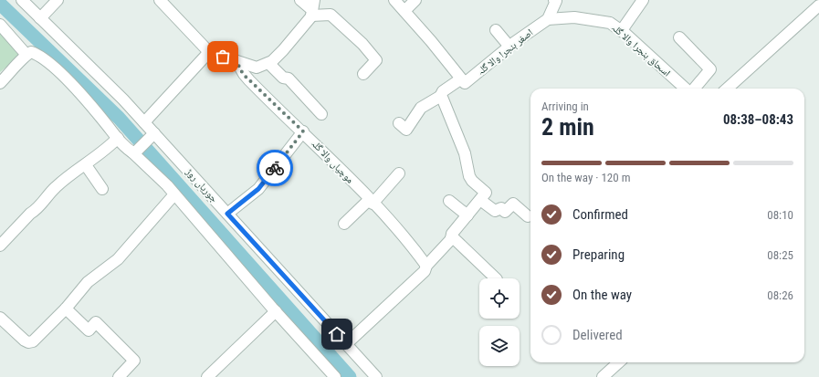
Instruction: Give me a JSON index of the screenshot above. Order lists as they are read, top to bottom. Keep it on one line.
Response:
{"streets":{"street":["اسحاق ہنجرا والا گلہ","اصغر ہنجرا والا گلہ","موچیاں والا گلہ","جوریاں روڑ"]},"crossings":[["اسحاق ہنجرا والا گلہ","اصغر ہنجرا والا گلہ"]],"page":{"heading":["2 min","Arriving in","08:38–08:43"],"bar":"On the way · 120 m","list":[["Confirmed","08:10"],["Preparing","08:25"],["On the way","08:26"],"Delivered"]}}
